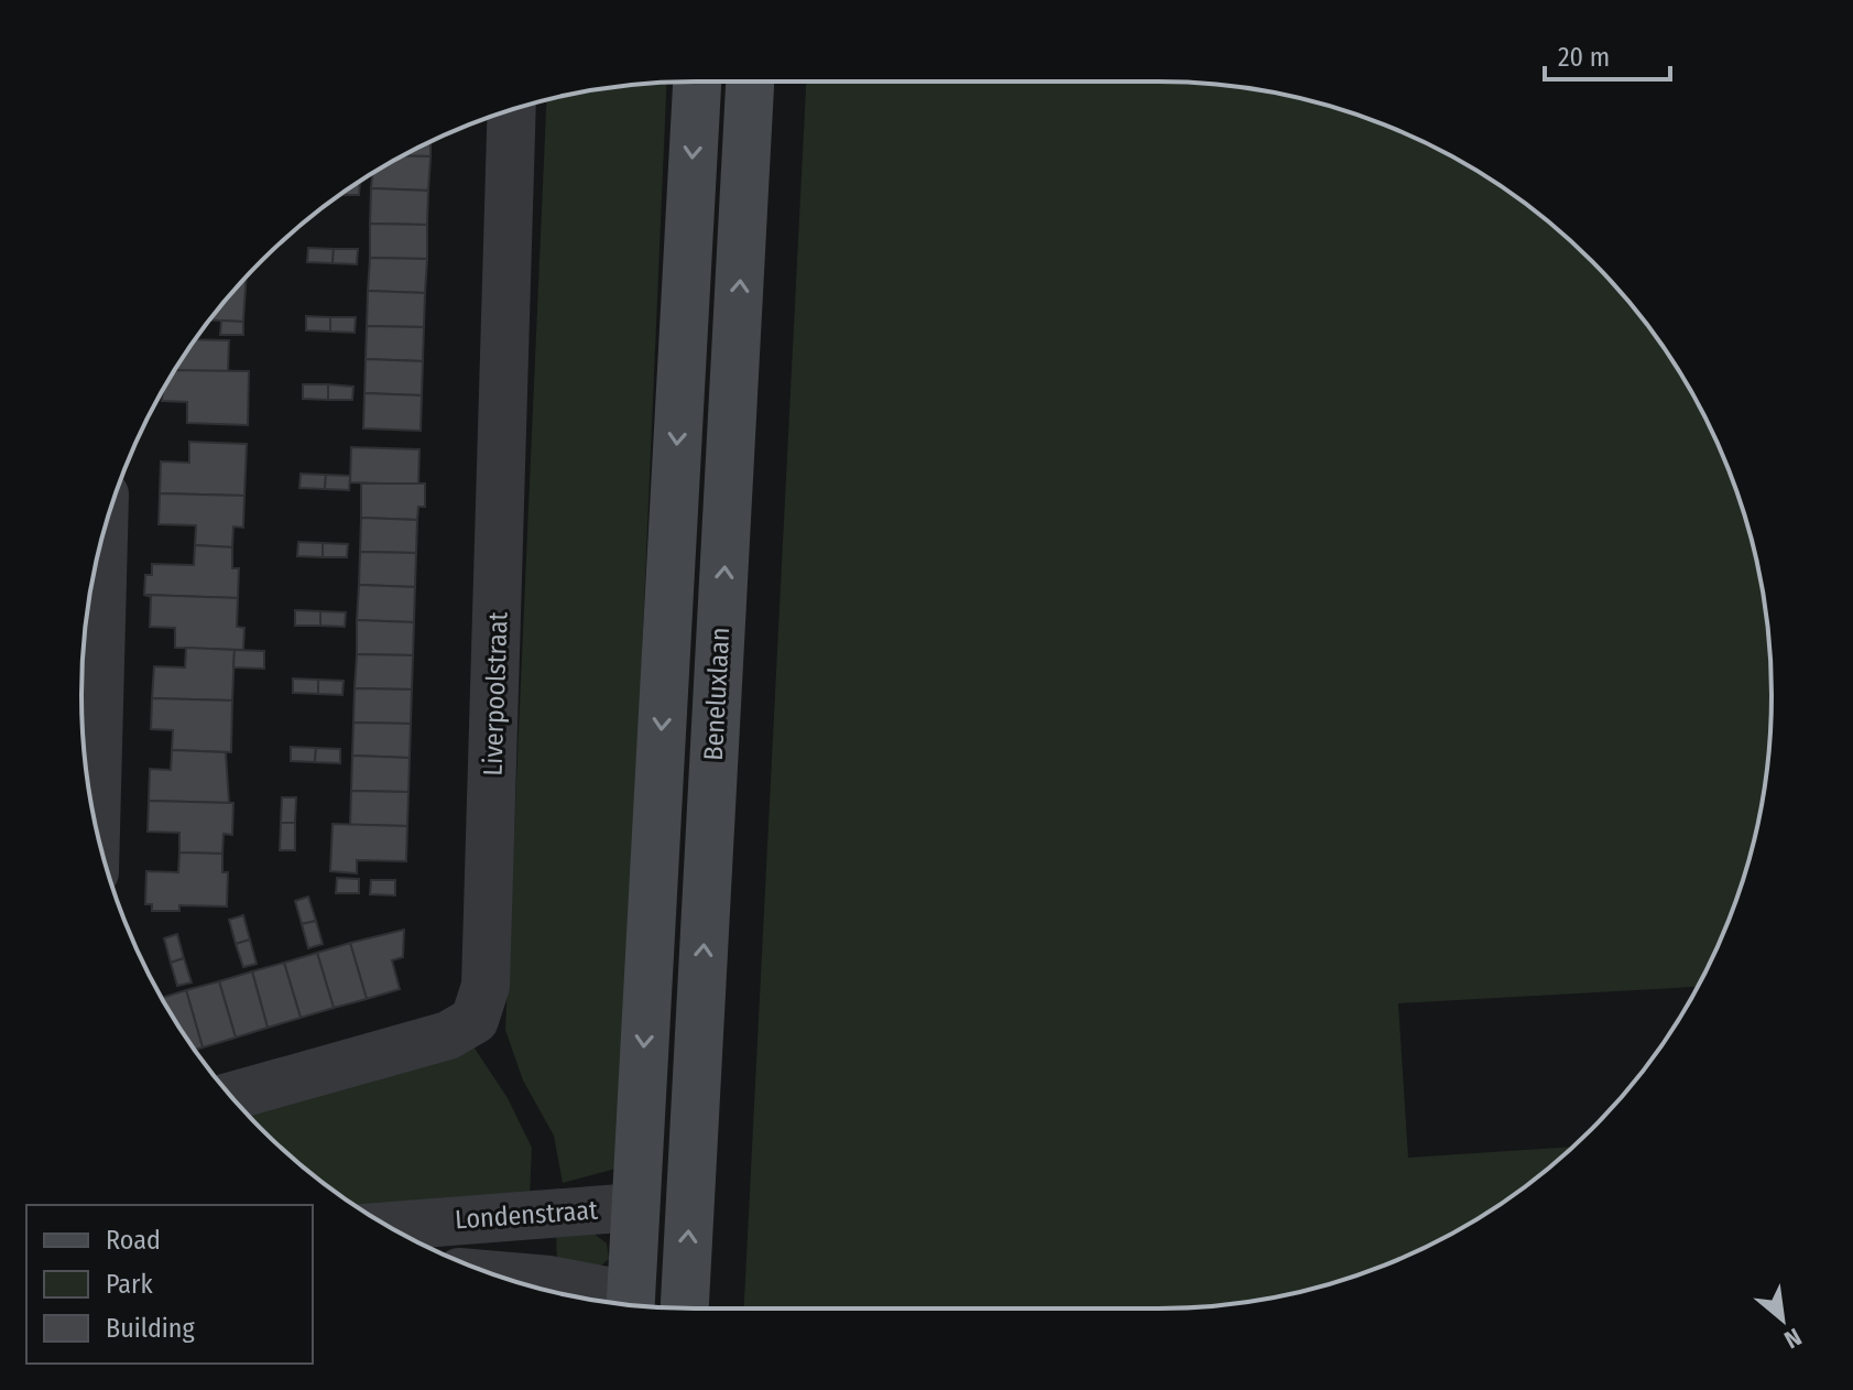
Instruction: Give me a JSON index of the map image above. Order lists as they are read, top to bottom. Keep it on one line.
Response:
{"streets":{"street":["Liverpoolstraat","Beneluxlaan","Londenstraat"]},"crossings":[["Beneluxlaan","Londenstraat"]],"legend":["Road","Park","Building"],"scale_bar":"20 m","north":"bottom right"}
